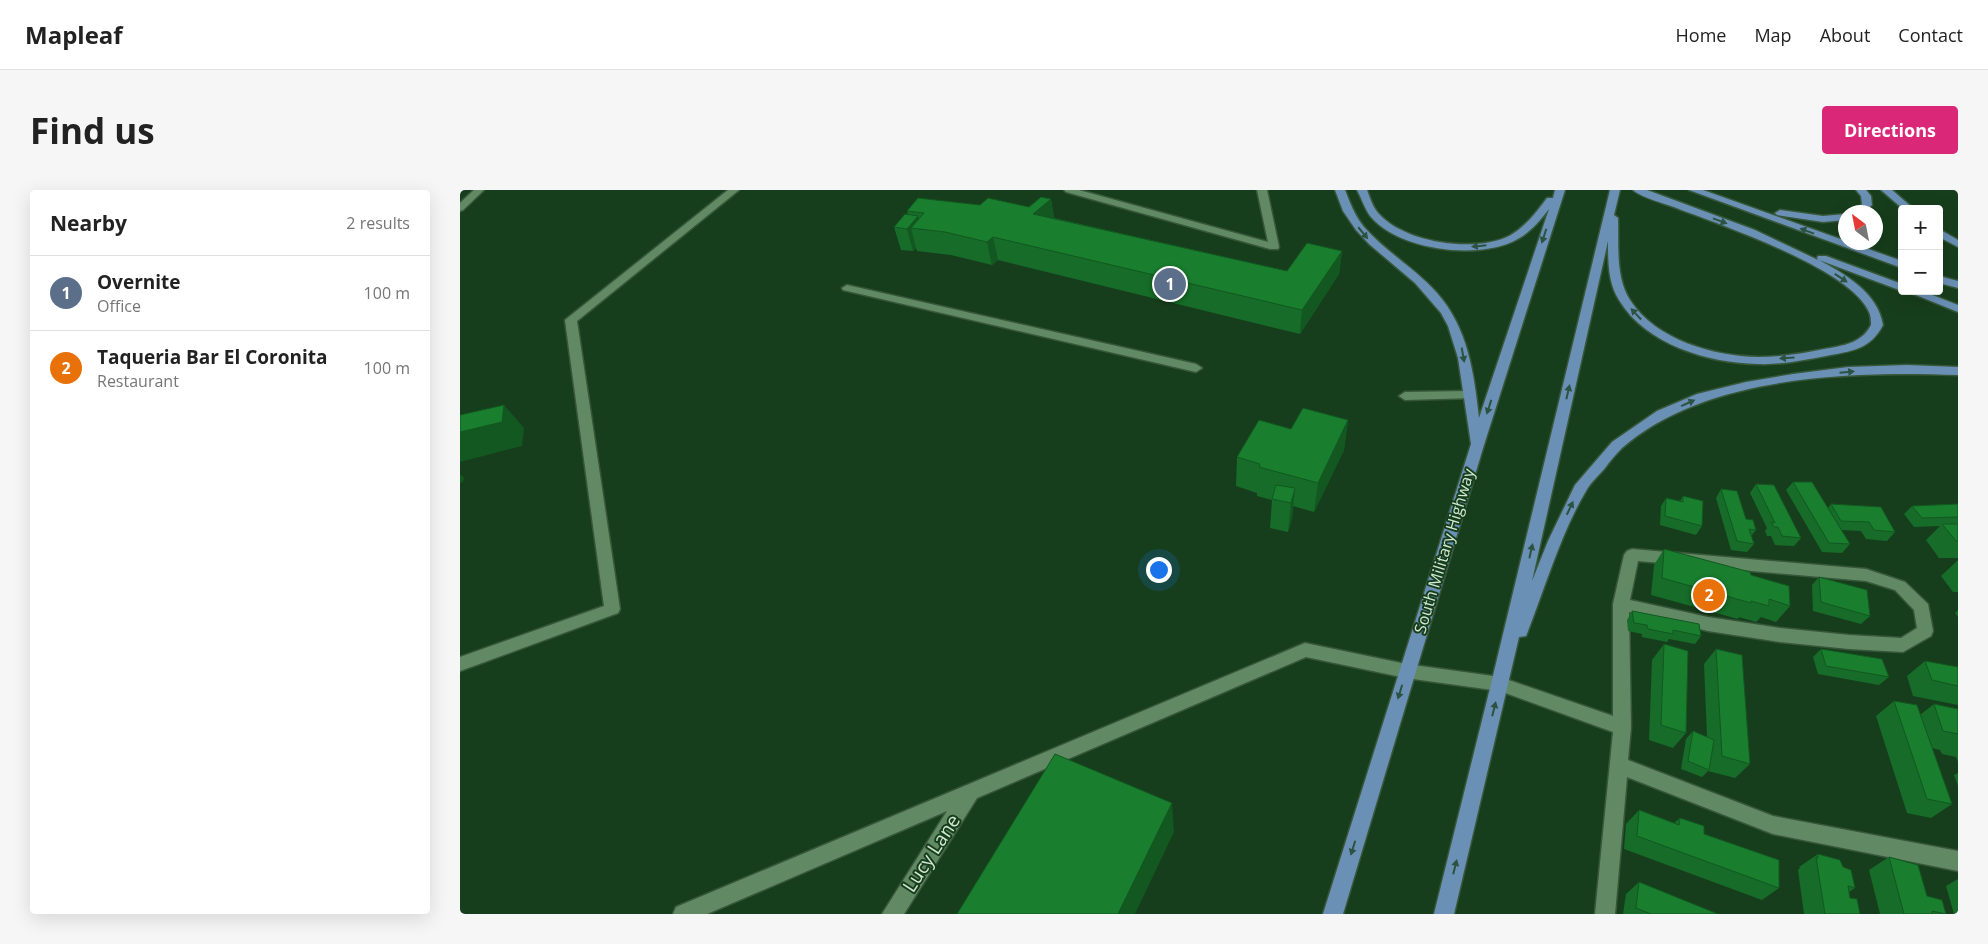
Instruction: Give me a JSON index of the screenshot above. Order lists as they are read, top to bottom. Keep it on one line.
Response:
{"streets":{"main road":["South Military Highway"],"lane":["Lucy Lane"]},"north":"top left","page":{"header":"Mapleaf","nav":["Home","Map","About","Contact"],"buttons":"Directions","title":"Find us","heading":["Nearby","2 results"],"map_buttons":["+","−"],"list":[{"mark":"1","name":"Overnite","note":"Office","value":"100 m"},{"mark":"2","name":"Taqueria Bar El Coronita","note":"Restaurant","value":"100 m"}],"pins":["1","2"]}}
